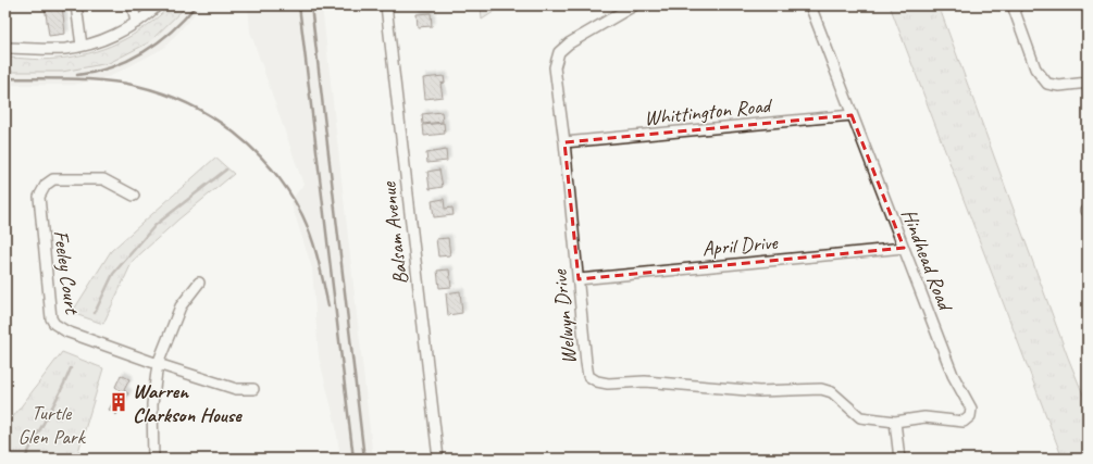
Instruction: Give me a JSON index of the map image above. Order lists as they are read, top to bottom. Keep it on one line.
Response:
{"streets":{"street":["Whittington Road","Balsam Avenue","April Drive","Hindhead Road","Feeley Court","Welwyn Drive"]},"crossings":[["Whittington Road","Hindhead Road"],["Whittington Road","Welwyn Drive"],["April Drive","Hindhead Road"],["April Drive","Welwyn Drive"],["Hindhead Road","Welwyn Drive"]],"parks":["Turtle Glen Park"],"places":{"building":["Warren Clarkson House"]}}
